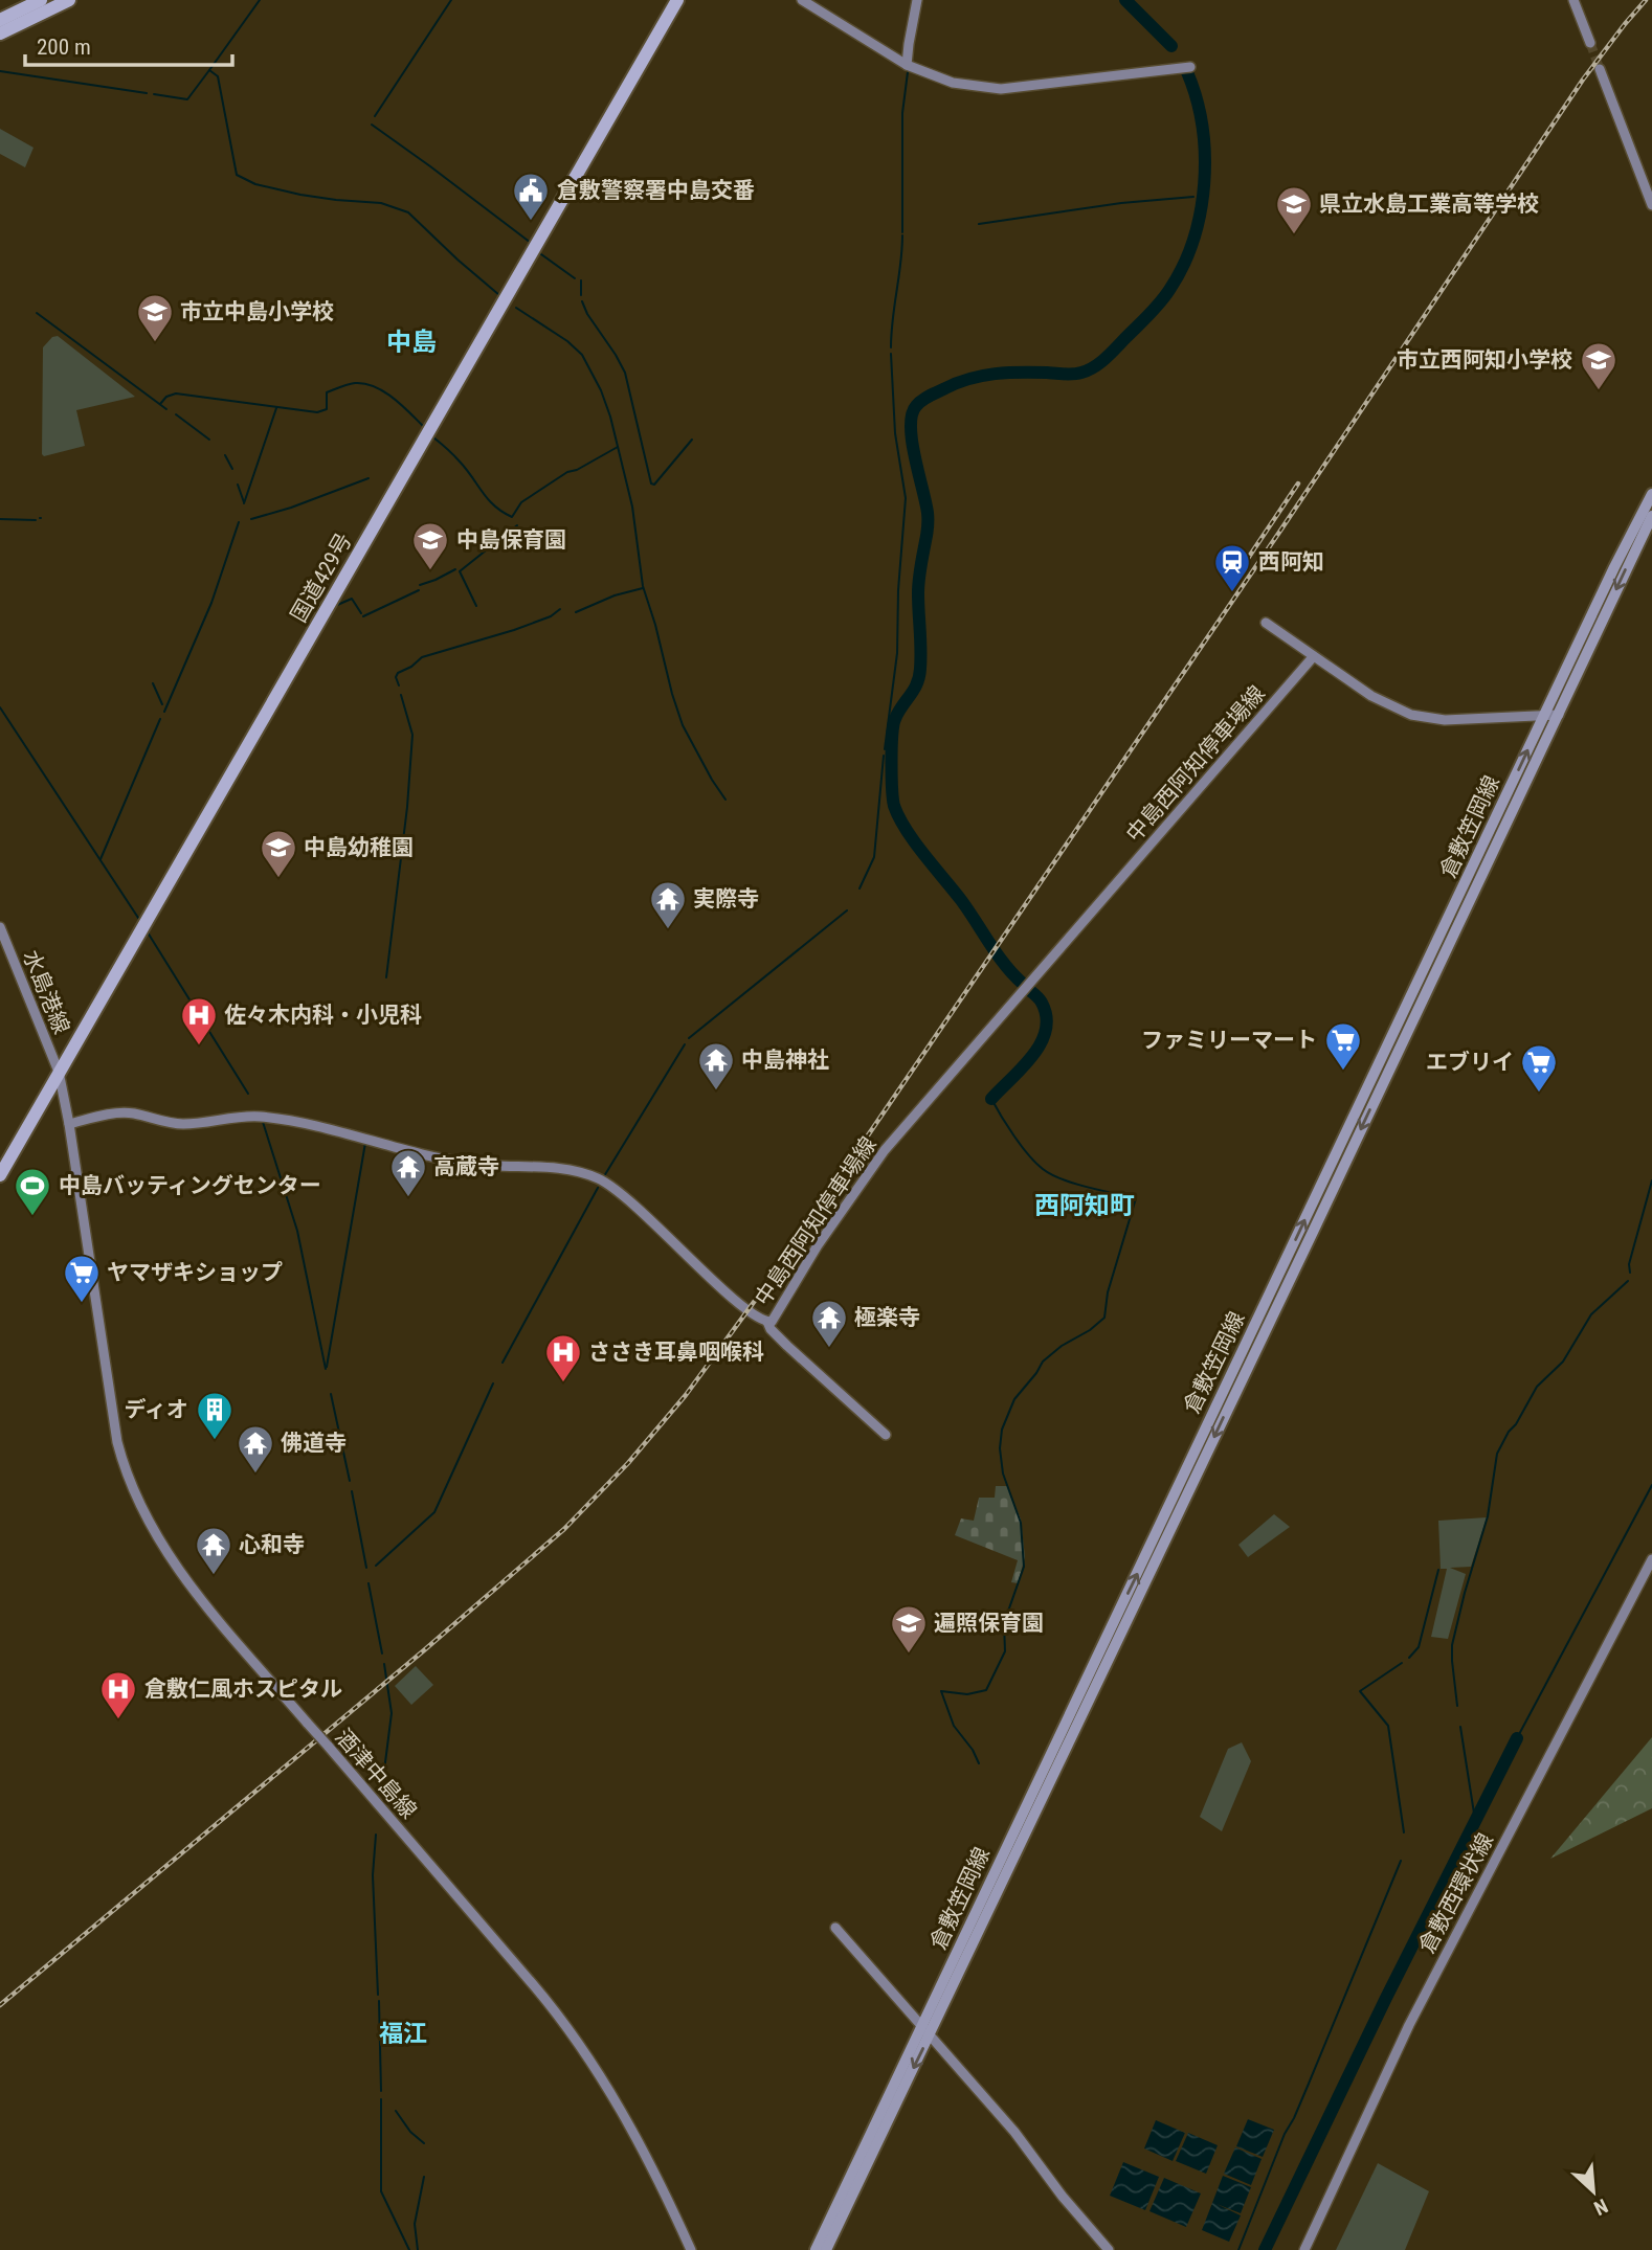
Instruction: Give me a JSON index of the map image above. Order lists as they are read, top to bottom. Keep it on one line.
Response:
{"streets":{"highway":["国道429号"],"main road":["中島西阿知停車場線","倉敷笠岡線","水島港線","酒津中島線","倉敷西環状線"]},"crossings":[["国道429号","水島港線"],["中島西阿知停車場線","酒津中島線"]],"districts":["中島","西阿知町","福江"],"places":{"public building":["倉敷警察署中島交番"],"school or university":["県立水島工業高等学校","市立中島小学校","市立西阿知小学校","中島保育園","中島幼稚園","遍照保育園"],"station":["西阿知"],"temple":["実際寺","中島神社","高蔵寺","極楽寺","佛道寺","心和寺"],"hospital":["佐々木内科・小児科","ささき耳鼻咽喉科","倉敷仁風ホスピタル"],"supermarket":["ファミリーマート","エブリイ","ヤマザキショップ"],"sports":["中島バッティングセンター"],"building":["ディオ"]},"scale_bar":"200 m","north":"bottom right"}
